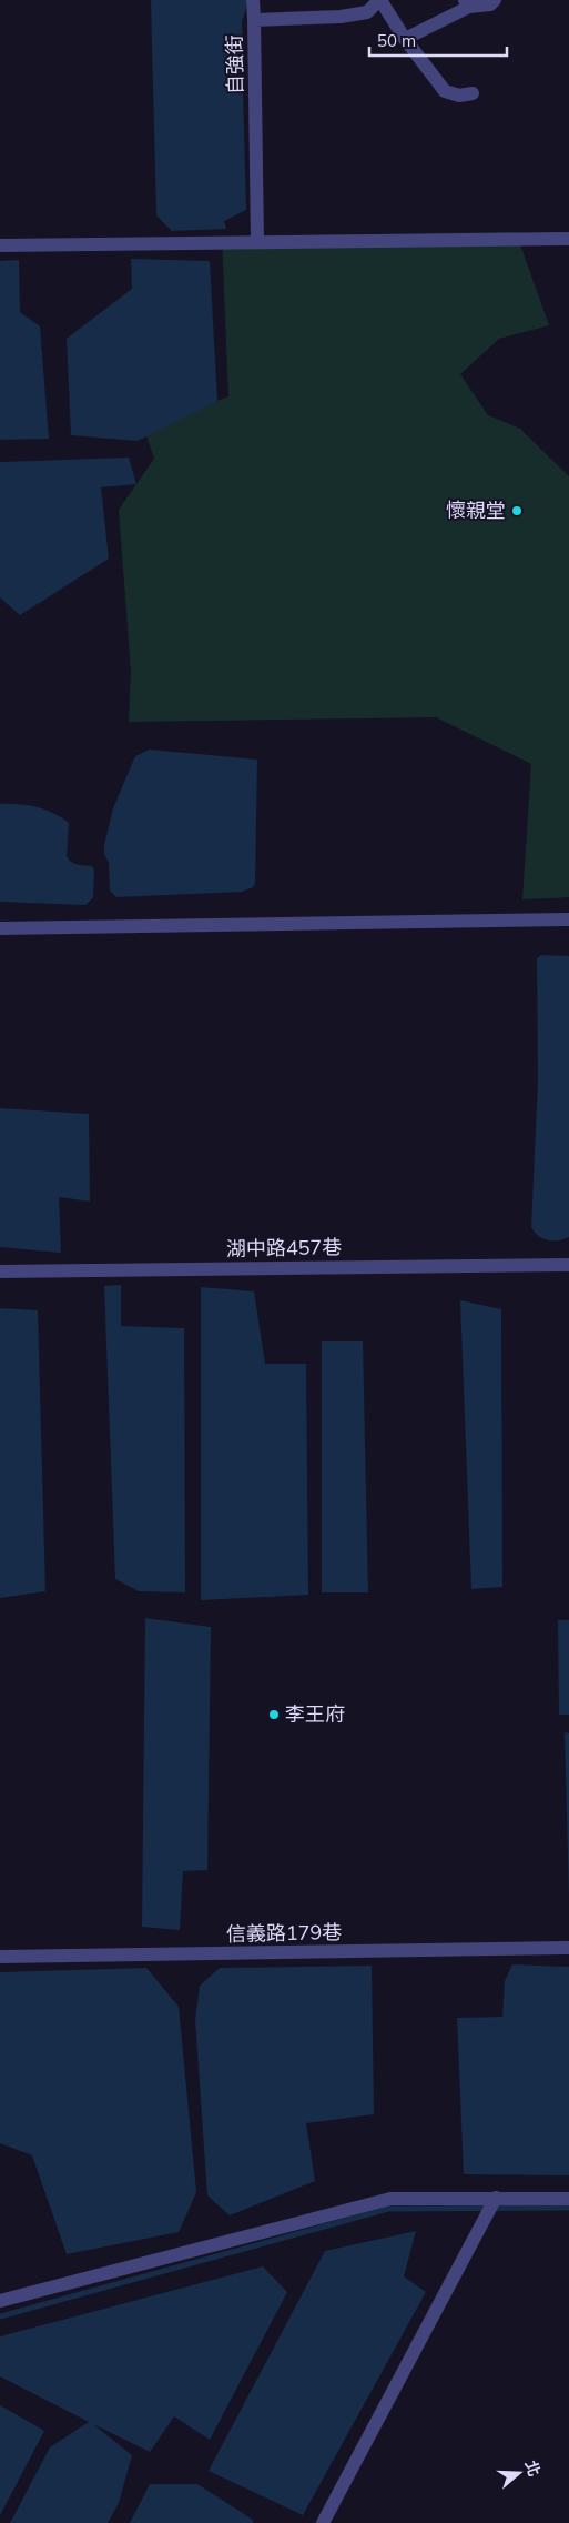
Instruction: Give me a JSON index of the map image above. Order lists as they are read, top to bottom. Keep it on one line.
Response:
{"streets":{"street":["自強街","湖中路457巷","信義路179巷"]},"places":["懷親堂","李王府"],"scale_bar":"50 m","north":"right"}
